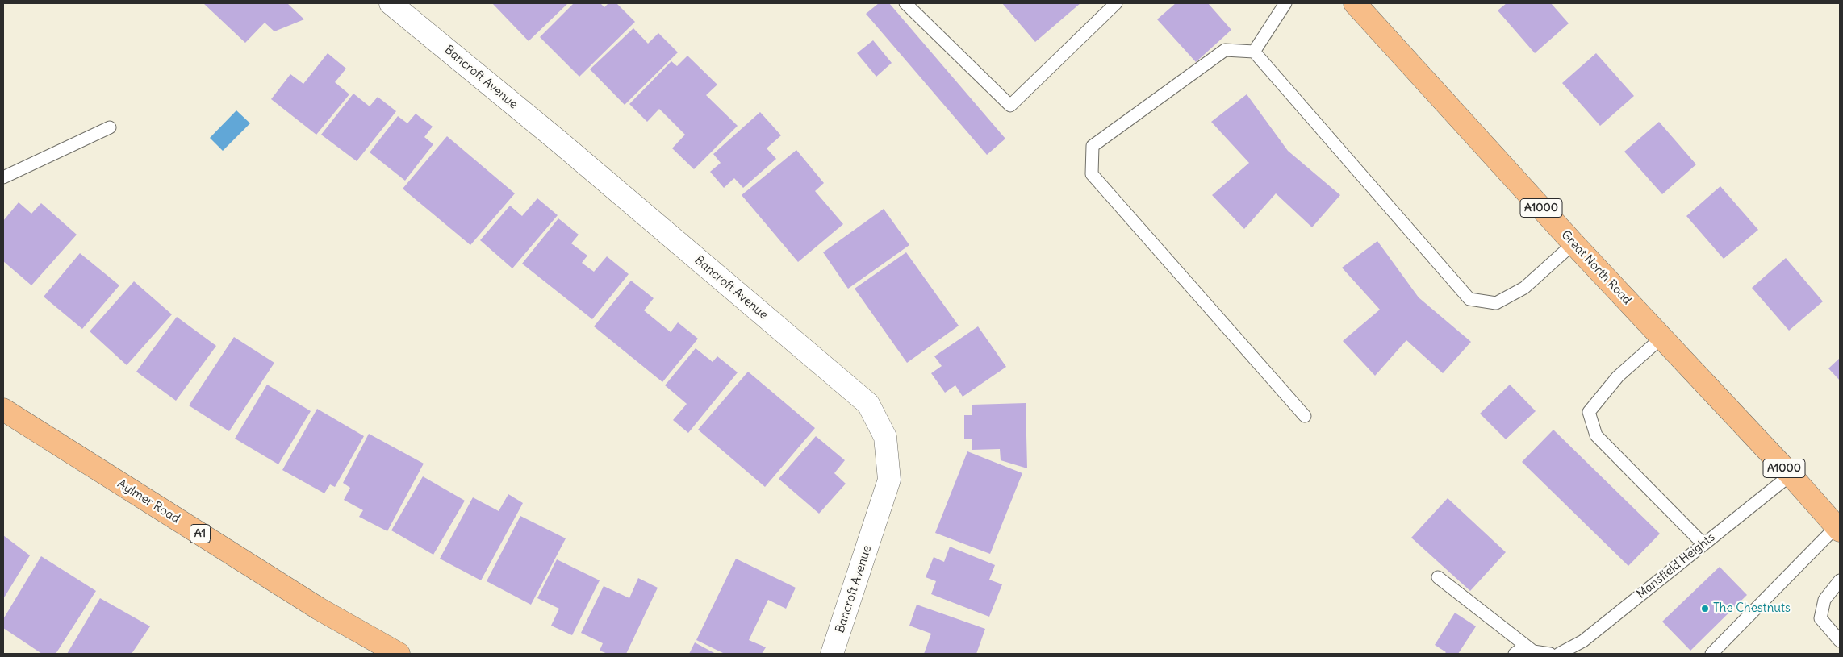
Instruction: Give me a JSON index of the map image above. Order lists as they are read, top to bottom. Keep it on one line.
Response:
{"streets":{"main road":["A1000","Great North Road","Aylmer Road","A1"],"street":["Bancroft Avenue"],"lane":["Mansfield Heights"]},"crossings":[["Great North Road","Mansfield Heights"]],"places":["The Chestnuts"]}
